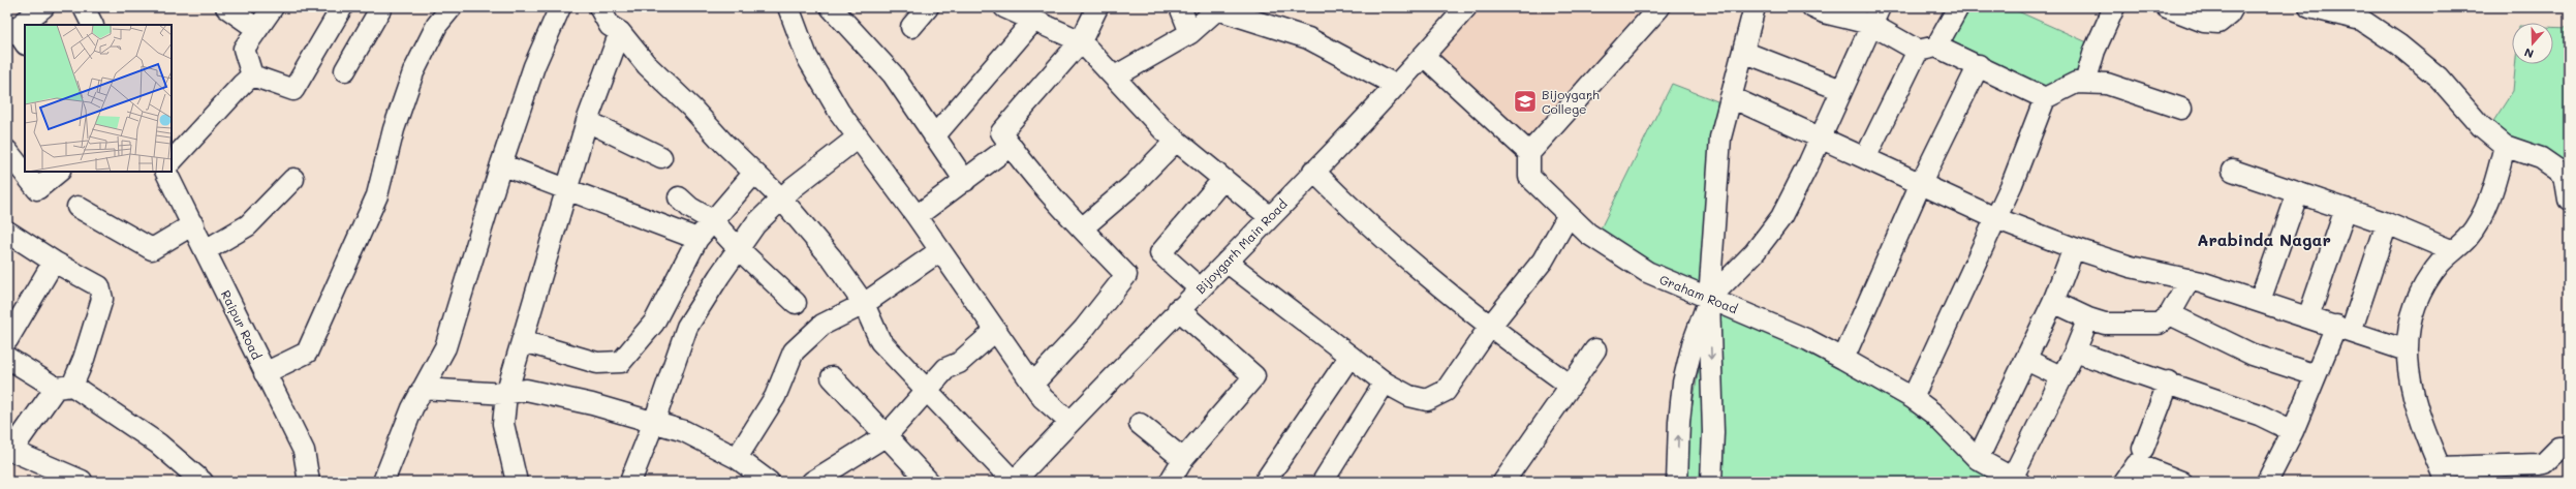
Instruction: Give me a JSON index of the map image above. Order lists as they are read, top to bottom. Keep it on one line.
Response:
{"streets":{"street":["Bijoygarh Main Road","Graham Road","Raipur Road"]},"districts":["Arabinda Nagar"],"places":{"school or university":["Bijoygarh College"]},"north":"bottom"}
